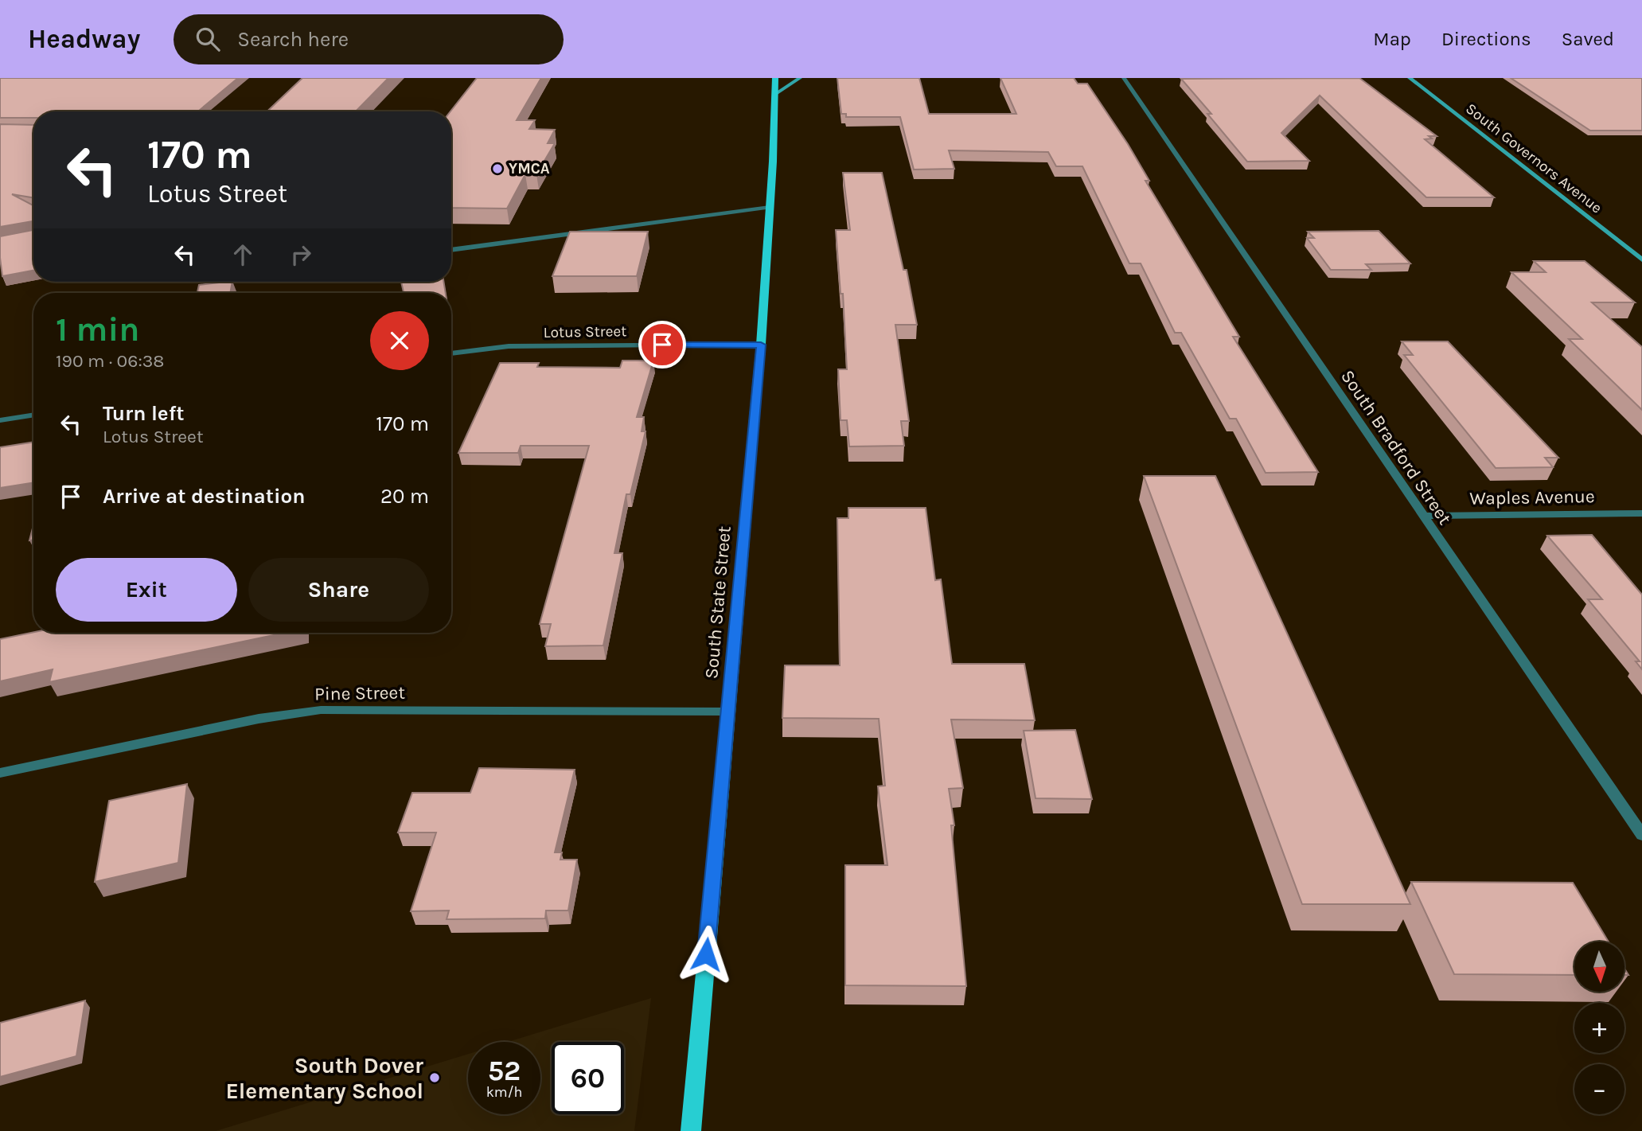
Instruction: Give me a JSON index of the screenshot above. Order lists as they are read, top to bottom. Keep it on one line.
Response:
{"streets":{"main road":["South Governors Avenue","South State Street"],"street":["Lotus Street","South Bradford Street","Waples Avenue","Pine Street"]},"crossings":[["Lotus Street","South State Street"],["South Bradford Street","Waples Avenue"],["South State Street","Pine Street"]],"places":["YMCA","South Dover Elementary School"],"north":"bottom","page":{"header":"Headway","search":"Search here","nav":["Map","Directions","Saved"],"turn":["170 m","Lotus Street"],"heading":["1 min","190 m · 06:38"],"list":[{"name":"Turn left","note":"Lotus Street","value":"170 m"},{"name":"Arrive at destination","value":"20 m"}],"buttons":["Exit","Share"],"map_buttons":["+","−"],"speed":"52 km/h","limit":"60"}}
